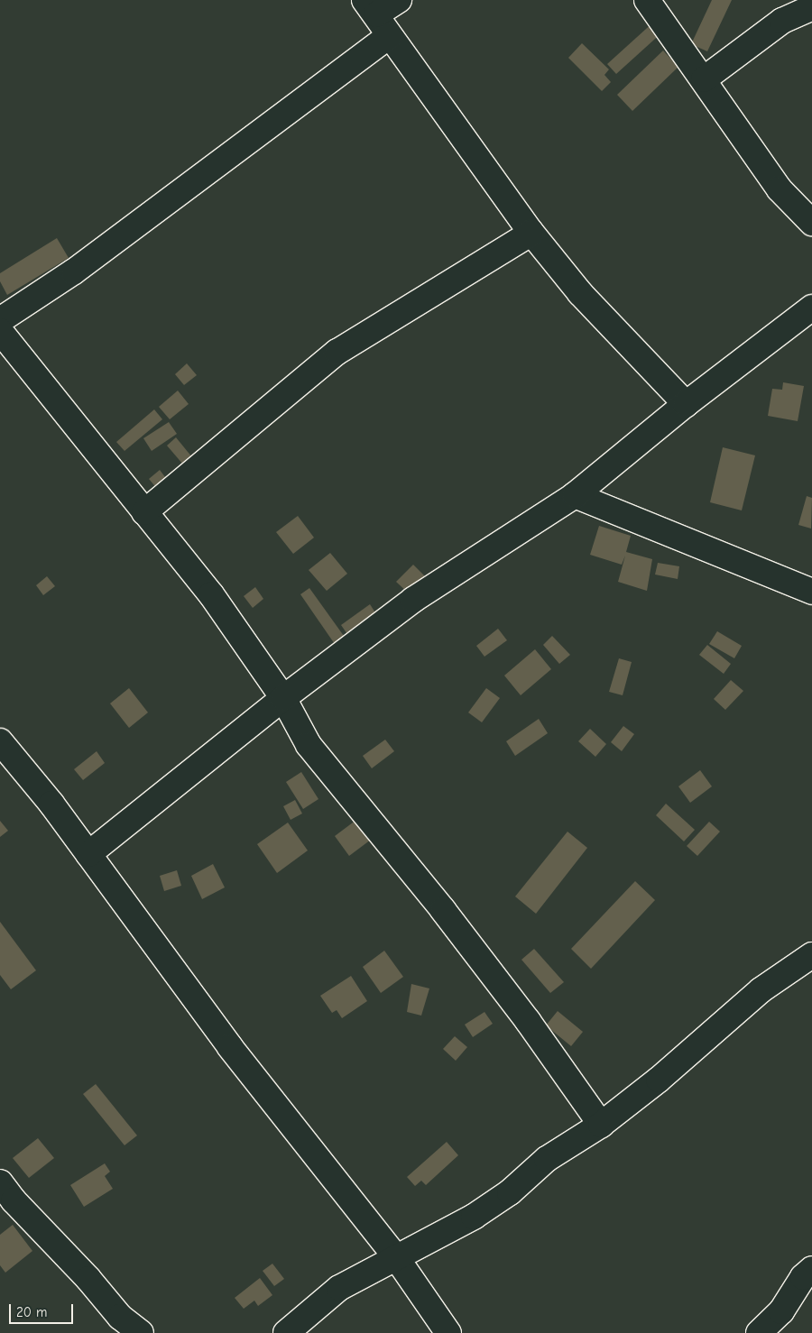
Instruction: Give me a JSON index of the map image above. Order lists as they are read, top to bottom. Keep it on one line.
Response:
{"scale_bar":"20 m"}
